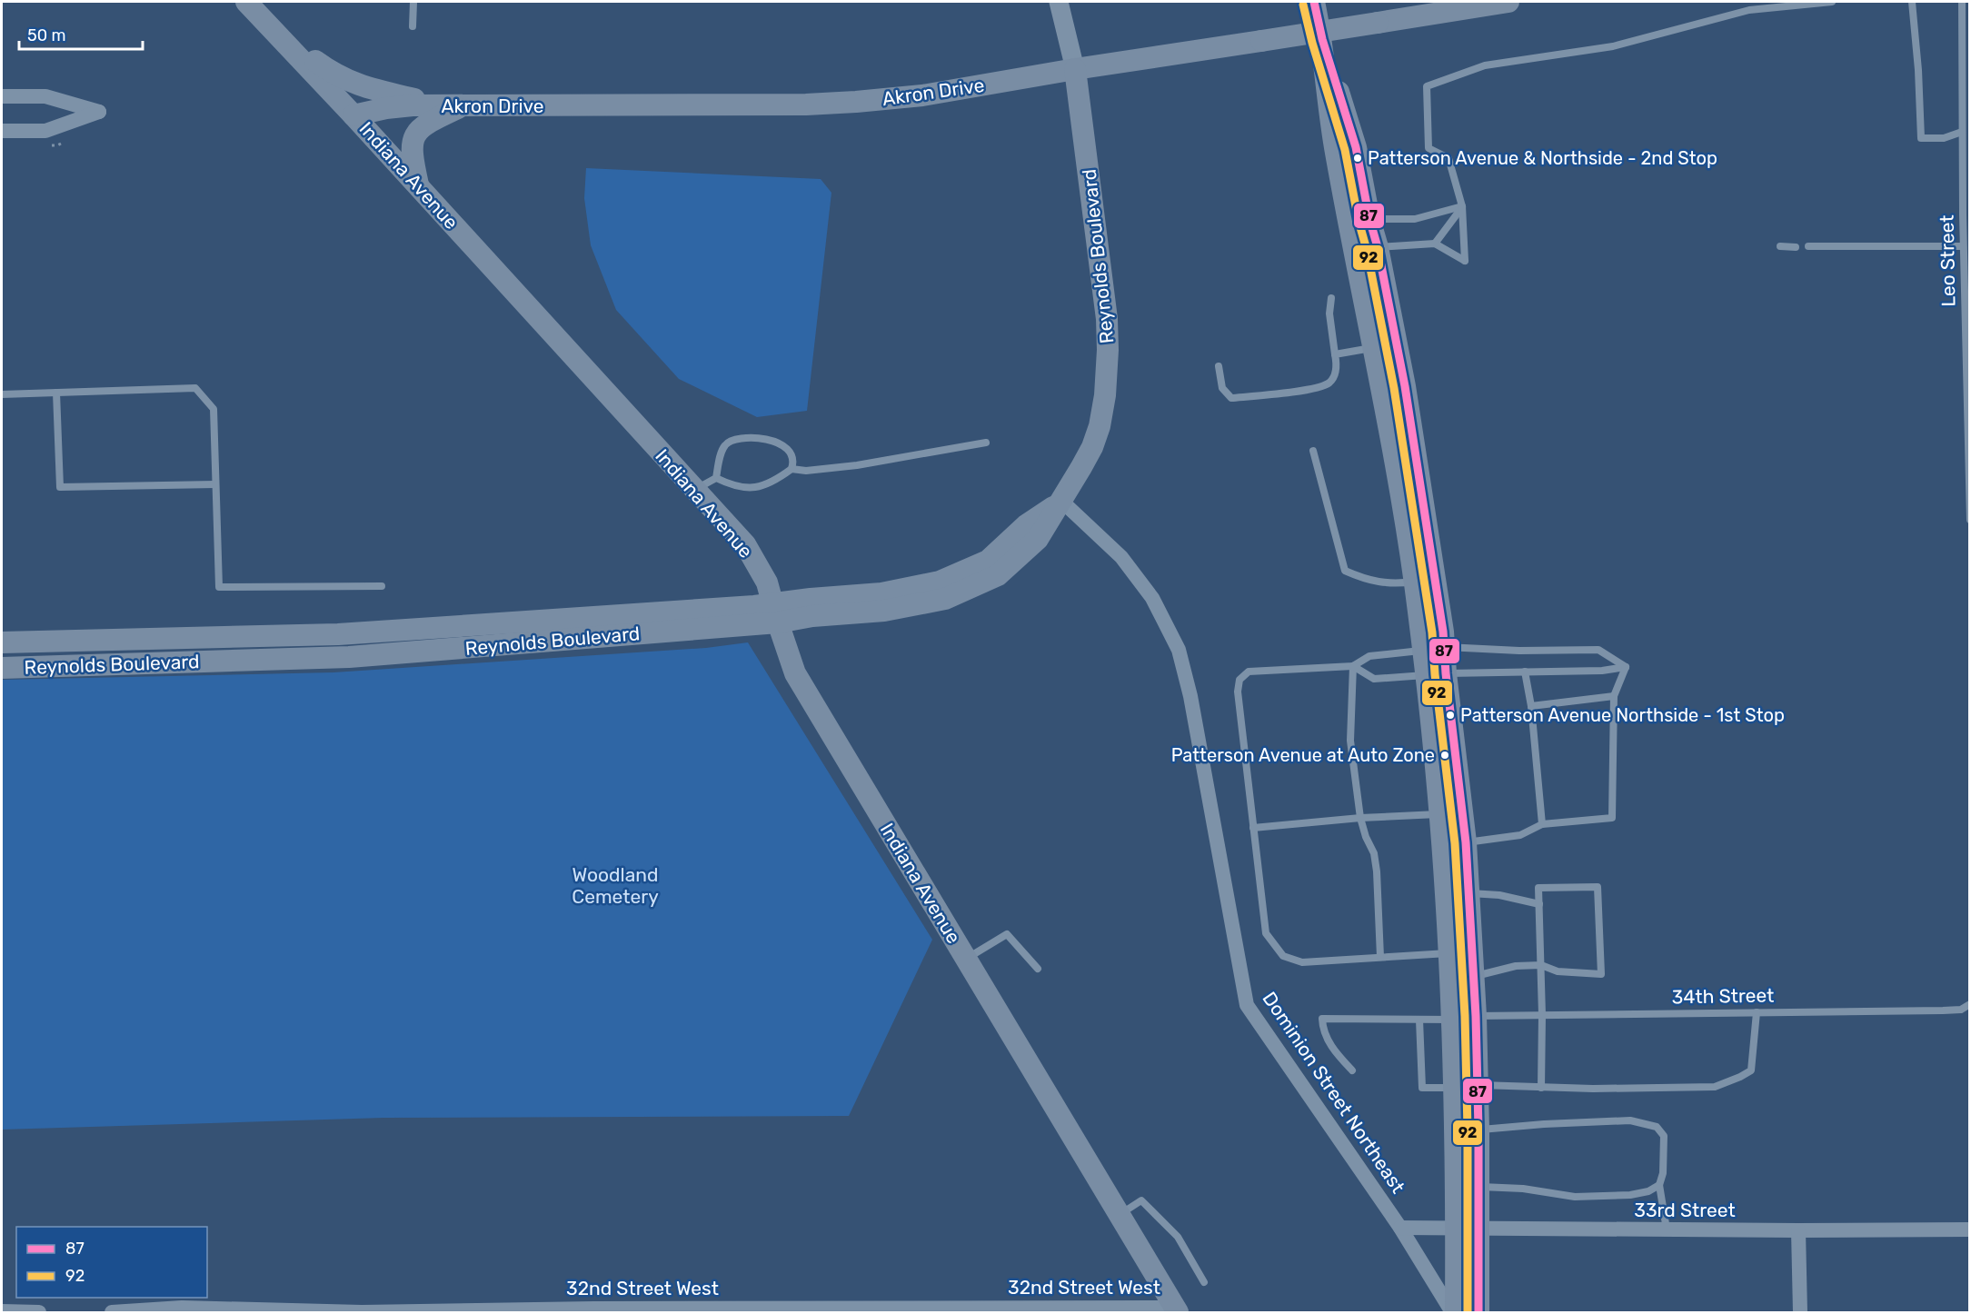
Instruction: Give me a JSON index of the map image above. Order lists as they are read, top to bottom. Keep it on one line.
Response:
{"streets":{"main road":["Akron Drive","Indiana Avenue","Reynolds Boulevard"],"street":["Dominion Street Northeast","33rd Street","32nd Street West"],"lane":["Leo Street","34th Street"]},"crossings":[["Akron Drive","Indiana Avenue"],["Akron Drive","Reynolds Boulevard"],["Indiana Avenue","Reynolds Boulevard"],["Indiana Avenue","32nd Street West"],["Reynolds Boulevard","Dominion Street Northeast"],["Dominion Street Northeast","33rd Street"]],"parks":["Woodland Cemetery"],"places":["Patterson Avenue & Northside - 2nd Stop","Patterson Avenue Northside - 1st Stop","Patterson Avenue at Auto Zone"],"lines":["transit line 87","transit line 92"],"legend":["87","92"],"scale_bar":"50 m"}
